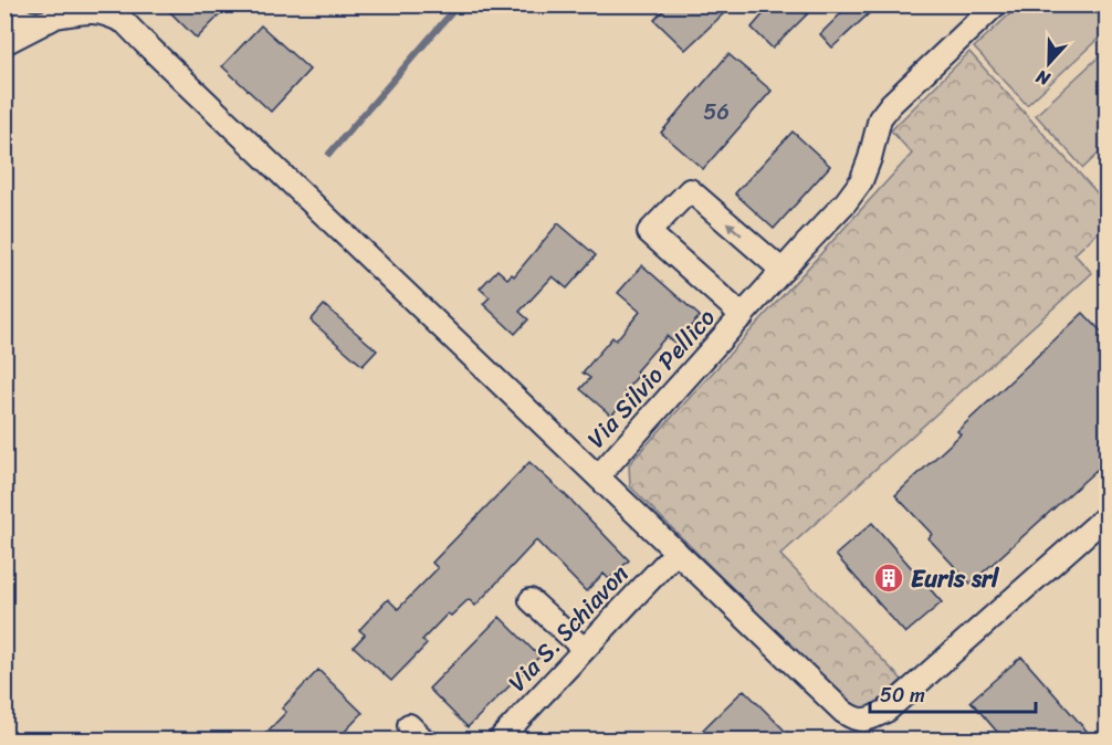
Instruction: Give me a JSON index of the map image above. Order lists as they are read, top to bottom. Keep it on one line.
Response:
{"streets":{"street":["Via Silvio Pellico","Via S. Schiavon"]},"crossings":[["Via Silvio Pellico","Via S. Schiavon"]],"places":{"building":["Euris srl"]},"house_numbers":["56"],"scale_bar":"50 m","north":"bottom"}
